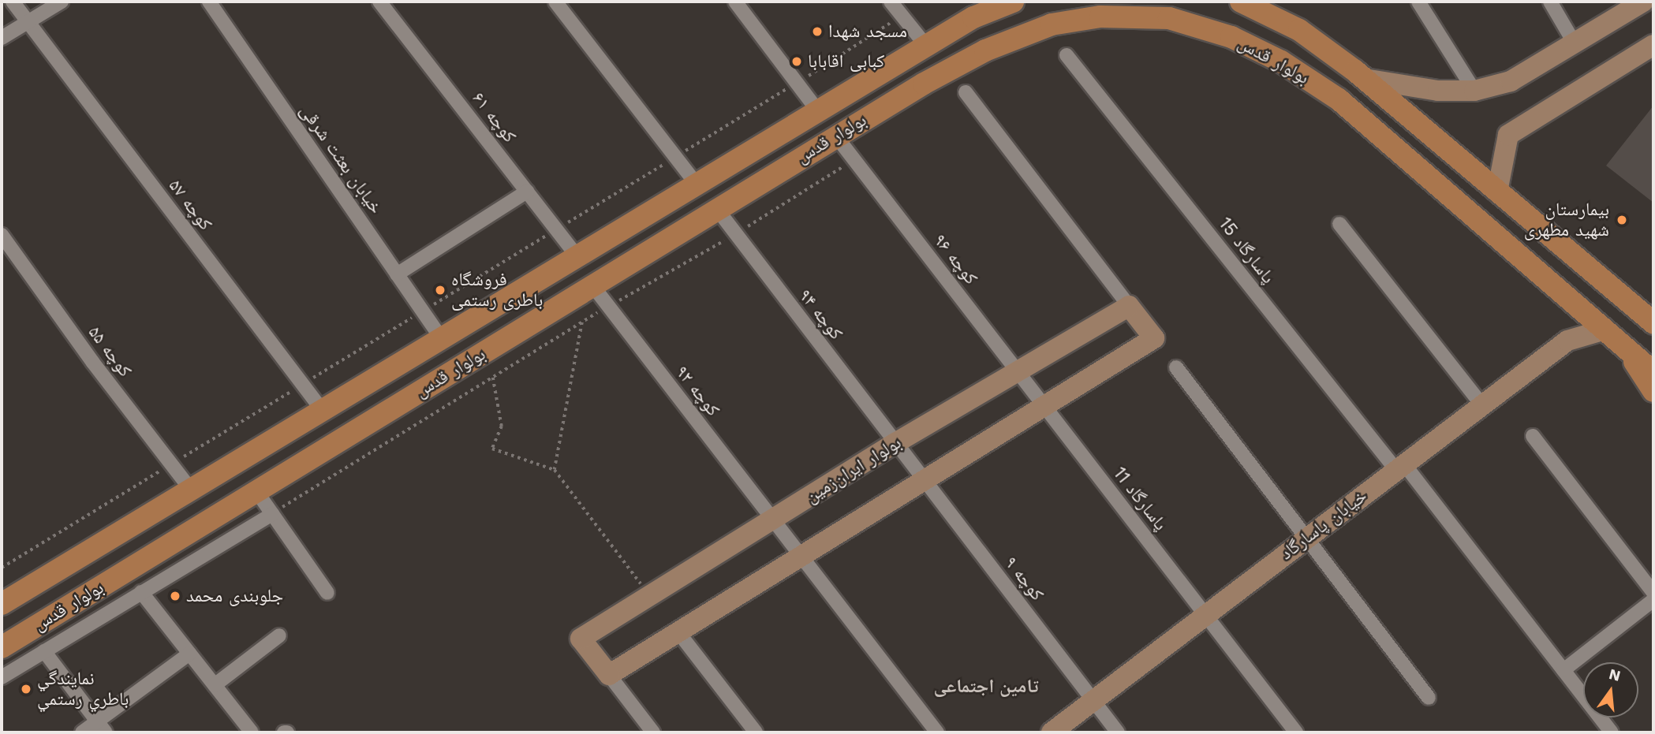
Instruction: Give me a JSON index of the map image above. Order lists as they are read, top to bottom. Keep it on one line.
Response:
{"streets":{"main road":["بولوار قدس"],"street":["کوچه ۶۱","خیابان بعثت شرقی","کوچه ۵۷","پاسارگاد 15","کوچه ۹۶","کوچه ۹۴","کوچه ۵۵","کوچه ۹۲","بولوار ایران‌زمین","پاسارگاد 11","خیابان پاسارگاد","کوچه ۹"]},"crossings":[["بولوار قدس","کوچه ۶۱"],["بولوار قدس","خیابان بعثت شرقی"],["بولوار قدس","کوچه ۵۷"],["بولوار قدس","کوچه ۹۶"],["بولوار قدس","کوچه ۹۴"],["بولوار قدس","کوچه ۵۵"],["بولوار قدس","کوچه ۹۲"],["بولوار قدس","خیابان پاسارگاد"],["پاسارگاد 15","خیابان پاسارگاد"],["کوچه ۹۶","بولوار ایران‌زمین"],["کوچه ۹۶","پاسارگاد 11"],["کوچه ۹۴","بولوار ایران‌زمین"],["کوچه ۹۴","کوچه ۹"],["کوچه ۹۲","بولوار ایران‌زمین"],["پاسارگاد 11","خیابان پاسارگاد"],["خیابان پاسارگاد","کوچه ۹"]],"districts":["تامین اجتماعی"],"places":["مسجد شهدا","کبابی اقابابا","بیمارستان شهید مطهری","فروشگاه باطری رستمی","جلوبندی محمد","نمايندگي باطري رستمي"],"north":"top"}
